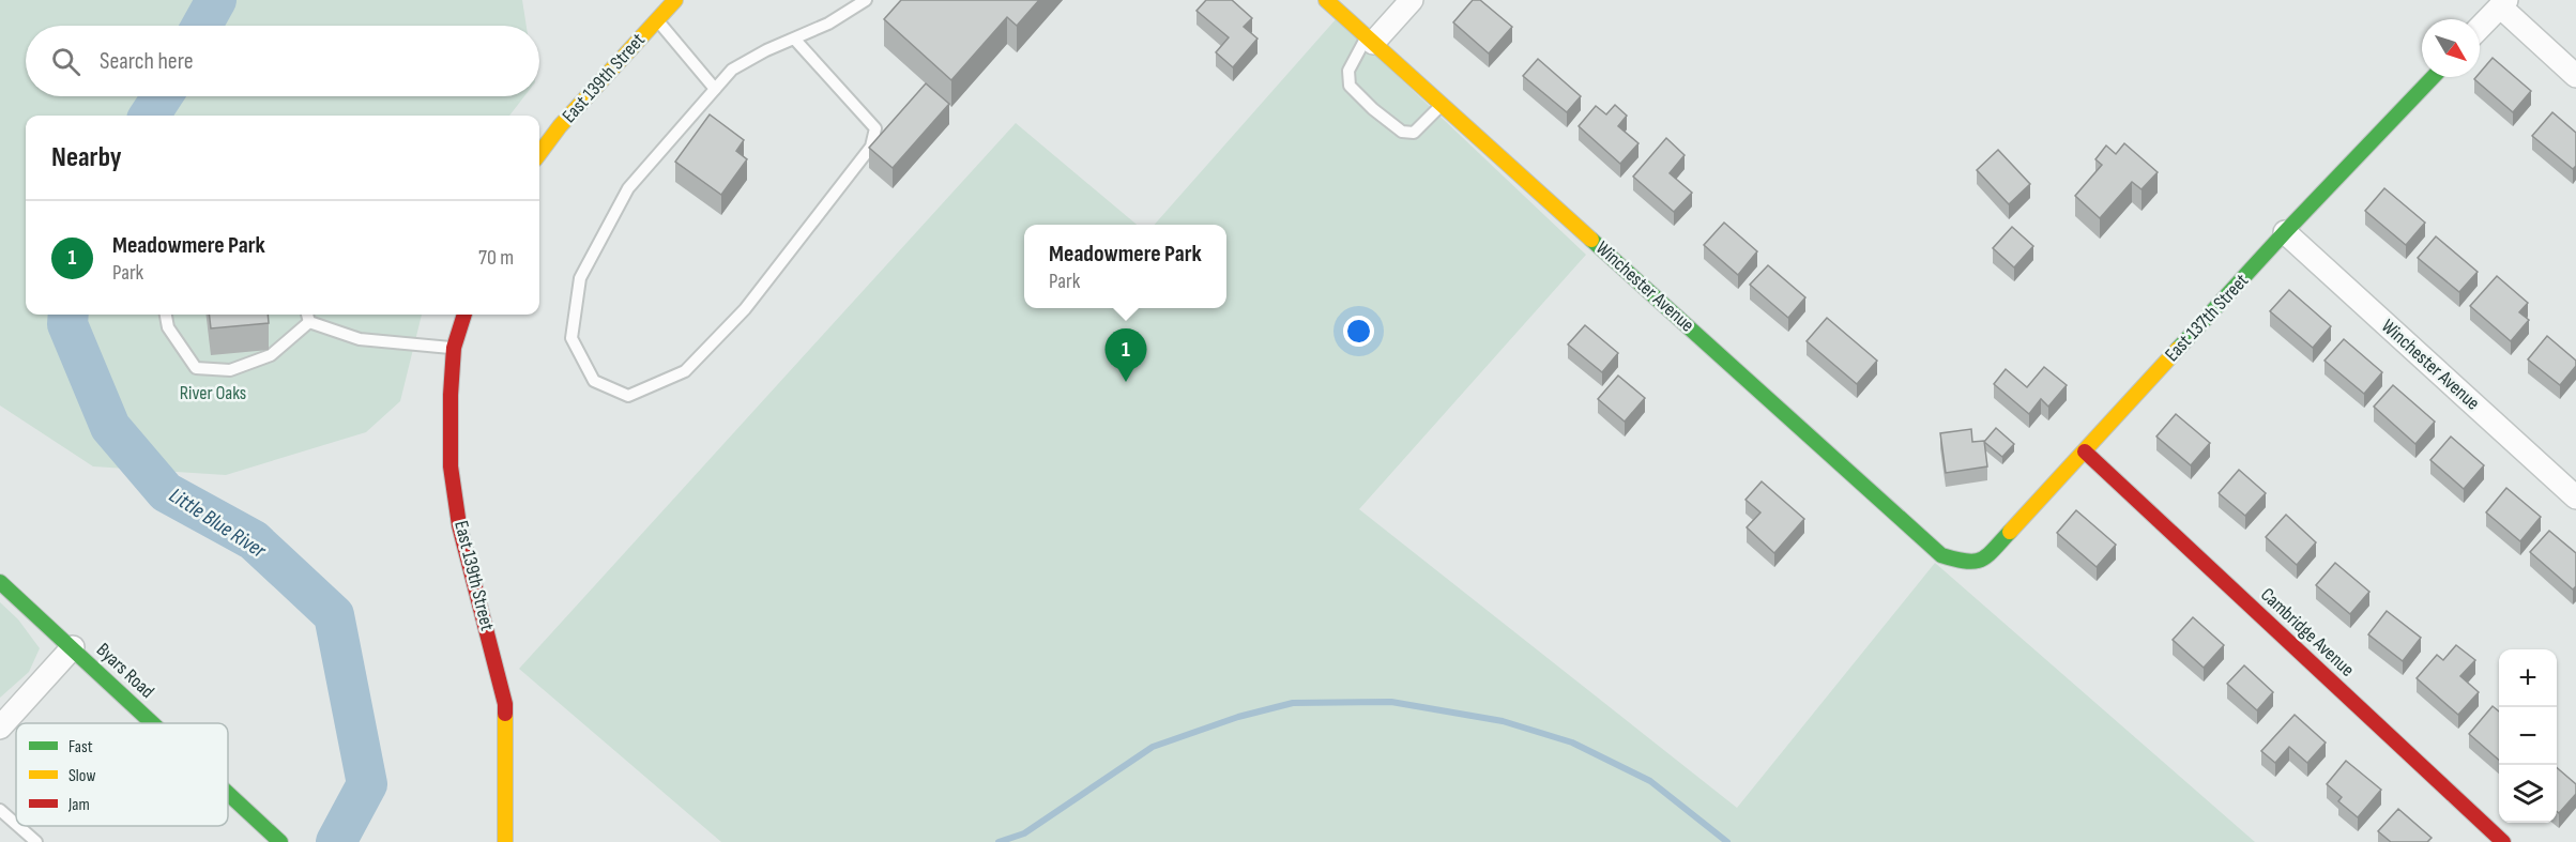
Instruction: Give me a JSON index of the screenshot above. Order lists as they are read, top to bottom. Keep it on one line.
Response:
{"streets":{"street":["East 139th Street","Winchester Avenue","East 137th Street","Cambridge Avenue","Byars Road"]},"crossings":[["Winchester Avenue","East 137th Street"],["East 137th Street","Cambridge Avenue"]],"water":["Little Blue River"],"parks":["River Oaks"],"legend":["Fast","Slow","Jam"],"north":"bottom right","page":{"search":"Search here","heading":"Nearby","list":[{"mark":"1","name":"Meadowmere Park","note":"Park","value":"70 m"}],"popup":["Meadowmere Park","Park"],"pins":"1","map_buttons":["+","−"]}}
